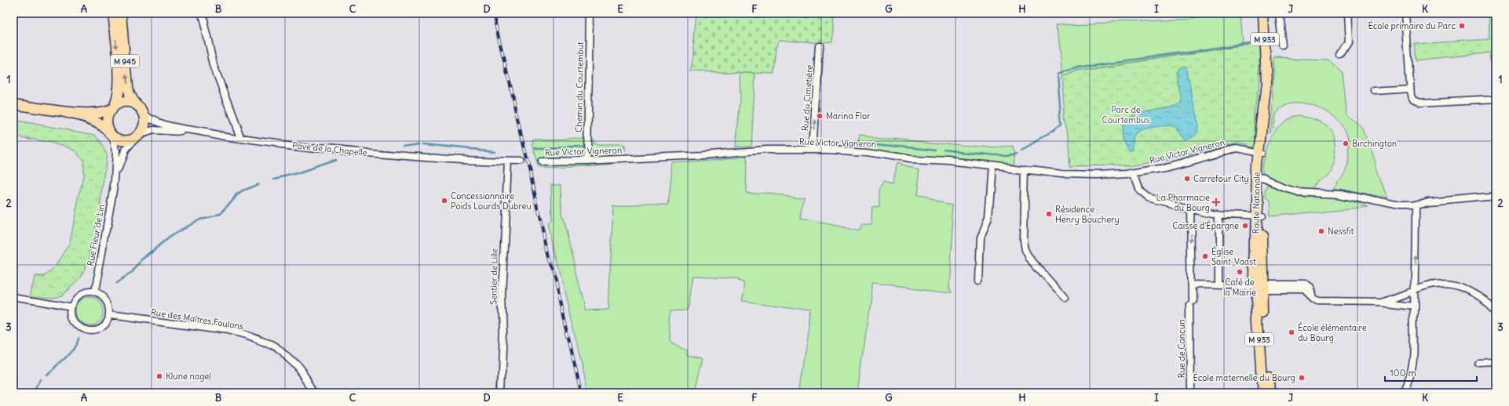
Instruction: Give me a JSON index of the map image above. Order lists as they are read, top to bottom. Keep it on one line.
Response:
{"streets":{"main road":["M 933","M 945","Pavé de la Chapelle","Route Nationale"],"street":["Chemin du Courtembut","Rue du Cimetière","Rue Victor Vigneron","Rue Fleur de Lin","Sentier de Lille","Rue des Maîtres Foulons","Rue de Cancun"]},"crossings":[["M 945","Pavé de la Chapelle"],["M 945","Rue Fleur de Lin"],["Chemin du Courtembut","Rue Victor Vigneron"],["Rue du Cimetière","Rue Victor Vigneron"],["Rue Victor Vigneron","Route Nationale"],["Pavé de la Chapelle","Rue Fleur de Lin"],["Pavé de la Chapelle","Sentier de Lille"],["Rue Fleur de Lin","Rue des Maîtres Foulons"]],"one_way":["Rue du Cimetière"],"parks":["Parc de Courtembus"],"places":{"other":["École primaire du Parc","Marina Flor","Birchington","Carrefour City","Concessionnaire Poids Lourds Dubreu","Résidence Henry Bouchery","Caisse d'Épargne","Nessfit","Église Saint-Vaast","Café de la Mairie","École élémentaire du Bourg","Klune nagel","École maternelle du Bourg"],"health":["La Pharmacie du Bourg"]},"scale_bar":"100 m","grid":{"columns":["A","B","C","D","E","F","G","H","I","J","K"],"rows":["1","2","3"]}}
